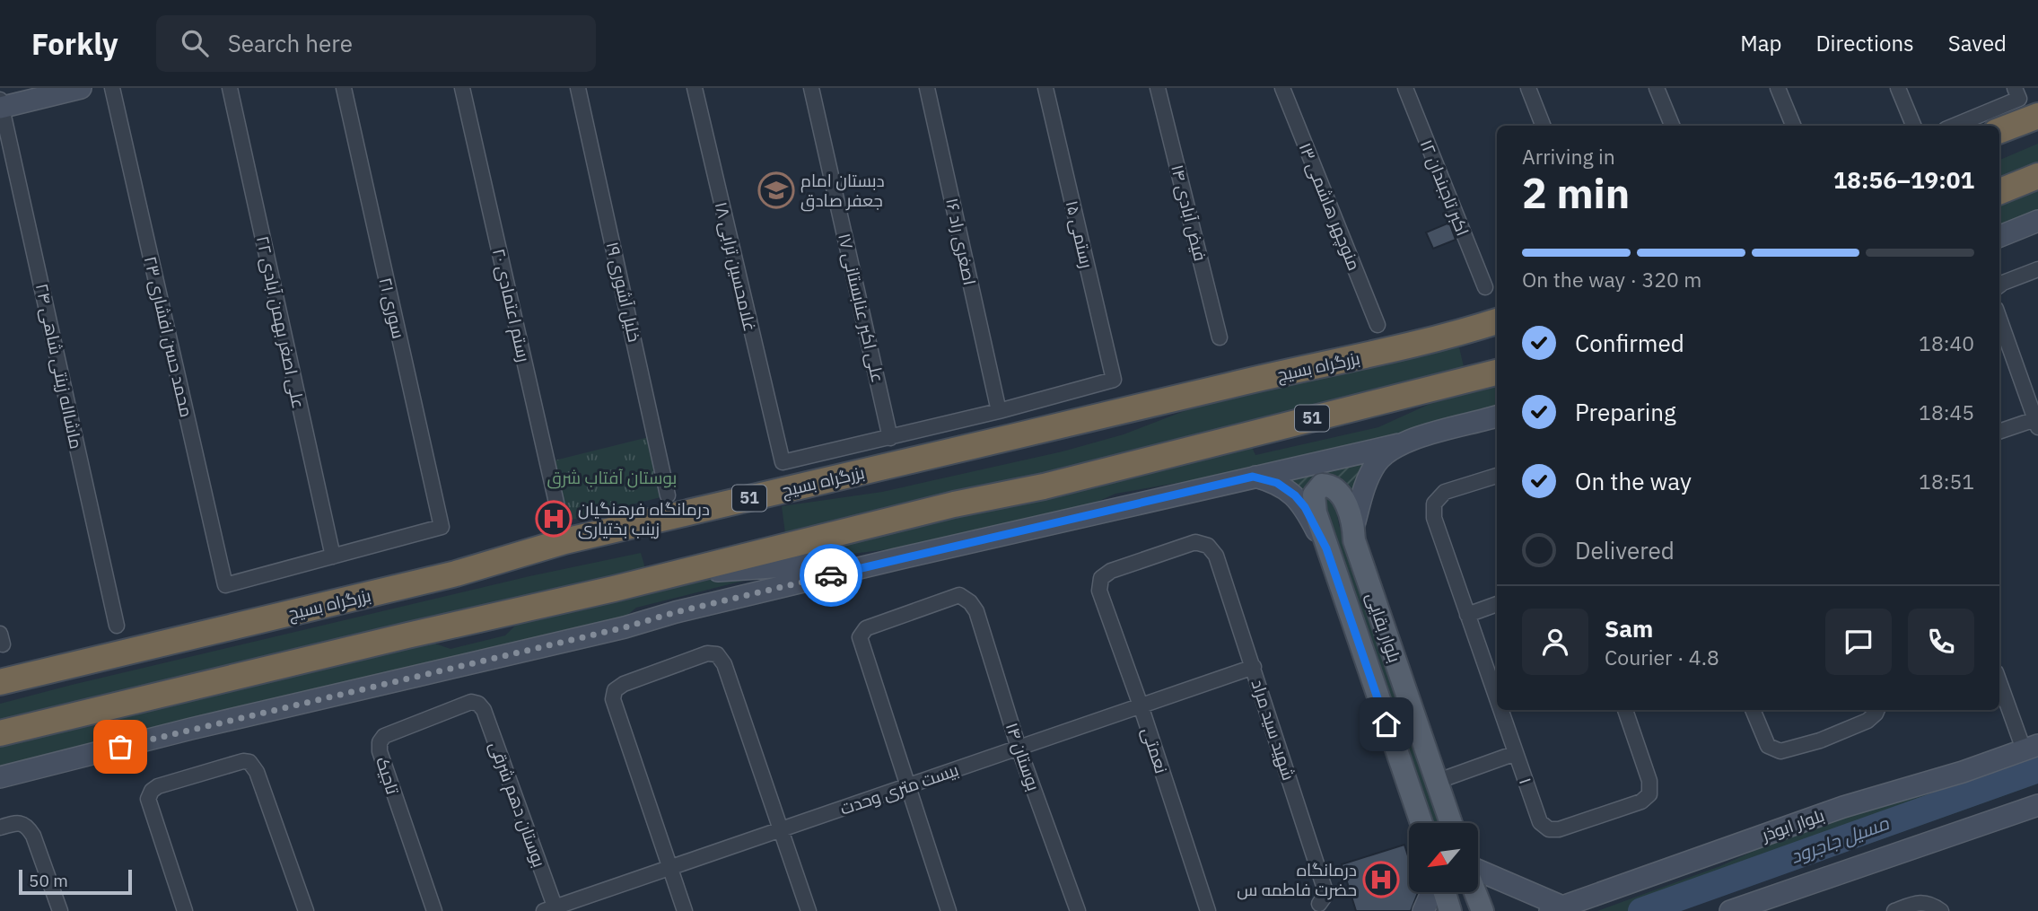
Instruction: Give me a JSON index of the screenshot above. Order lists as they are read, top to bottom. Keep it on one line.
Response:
{"streets":{"highway":["بزرگراه بسیج","51"],"main road":["بلوار بقایی","بلوار ابوذر"],"street":["اکبر تاجبندان ۱۲","منوچهر هاشمی ۱۳","فیض آبادی ۱۴","رستمی ۱۵","اصغری راد ۱۶","غلامحسین ترابی ۱۸","خلیل آشوری ۱۹","رستم اعتمادی ۲۰","سوری ۲۱","علی اکبر عنابستانی ۱۷","علی اصغر بهمن آبادی ۲۲","محمد حسن افشاری ۲۳","ماشااله زینتی شاهی ۲۴","شهید سید مراد","نعمتی","بوستان ۱۴","تاجیک","۱","بیست متری وحدت","بوستان دهم شرقی"]},"crossings":[["رستمی ۱۵","اصغری راد ۱۶"],["غلامحسین ترابی ۱۸","علی اکبر عنابستانی ۱۷"],["سوری ۲۱","علی اصغر بهمن آبادی ۲۲"],["سوری ۲۱","محمد حسن افشاری ۲۳"],["علی اصغر بهمن آبادی ۲۲","محمد حسن افشاری ۲۳"],["شهید سید مراد","نعمتی"],["شهید سید مراد","بیست متری وحدت"],["نعمتی","بیست متری وحدت"],["بوستان ۱۴","بیست متری وحدت"],["تاجیک","بوستان دهم شرقی"],["بیست متری وحدت","بوستان دهم شرقی"]],"water":["مسیل جاجرود"],"parks":["بوستان آفتاب شرق"],"places":{"school or university":["دبستان امام جعفر صادق"],"hospital":["درمانگاه فرهنگیان زینب بختیاری","درمانگاه حضرت فاطمه س"]},"scale_bar":"50 m","north":"bottom left","page":{"header":"Forkly","search":"Search here","nav":["Map","Directions","Saved"],"heading":["2 min","Arriving in","18:56–19:01"],"panel":["Sam","Courier · 4.8"],"bar":"On the way · 320 m","list":[["Confirmed","18:40"],["Preparing","18:45"],["On the way","18:51"],"Delivered"],"scale":"50 m"}}
